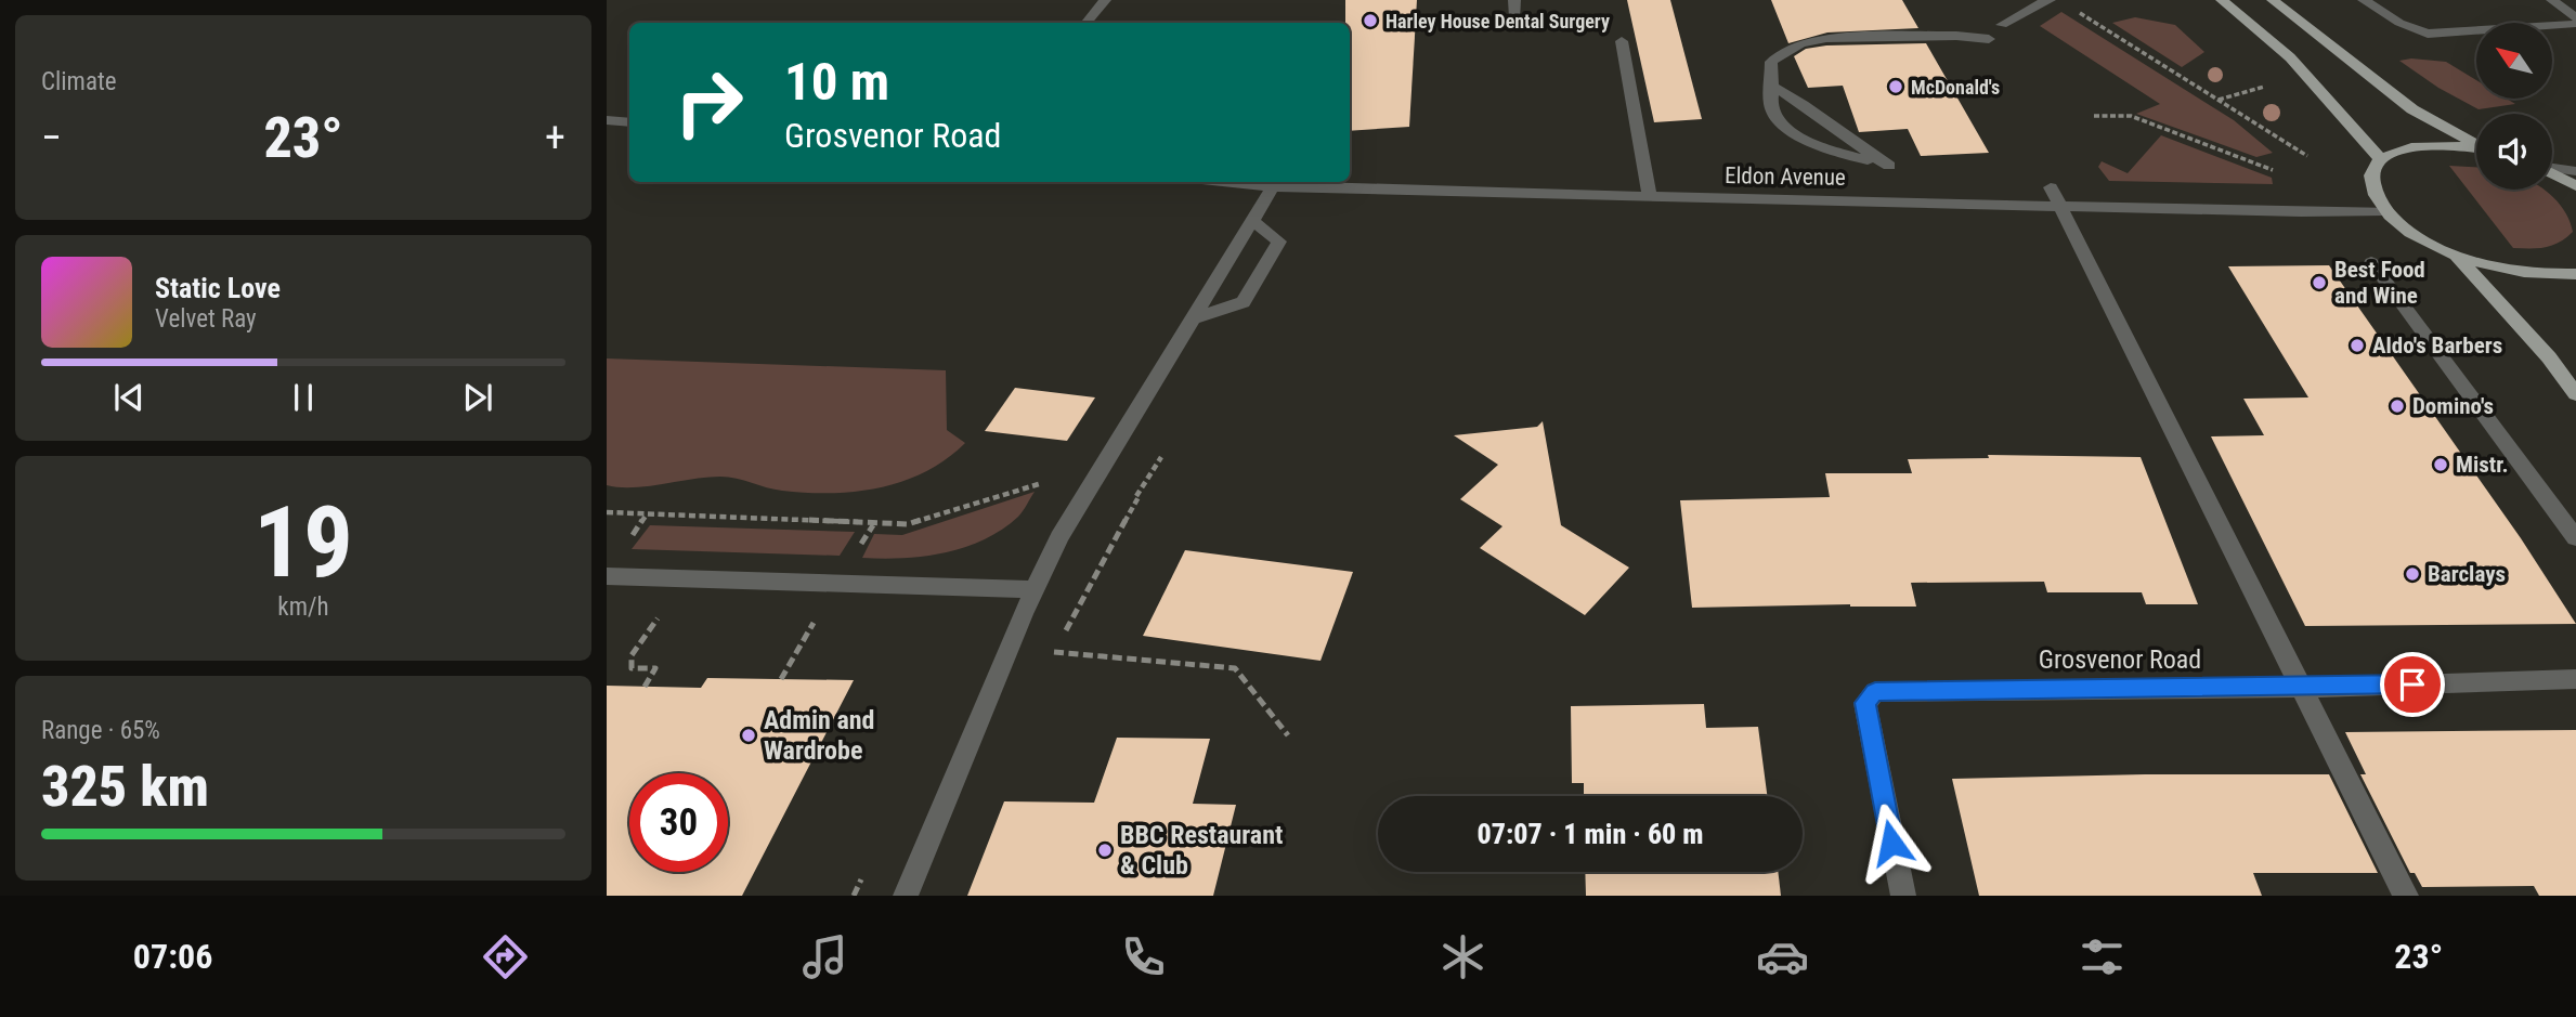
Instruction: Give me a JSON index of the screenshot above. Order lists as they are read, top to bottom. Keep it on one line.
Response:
{"streets":{"street":["Eldon Avenue","Grosvenor Road"]},"places":["Harley House Dental Surgery","McDonald's","Best Food and Wine","Aldo's Barbers","Domino's","Mistr.","Barclays","Admin and Wardrobe","BBC Restaurant & Club"],"north":"top left","page":{"tile":["Climate",["19","km/h"],["Range · 65%","325 km"]],"turn":["10 m","Grosvenor Road"],"heat":["−","23°","+"],"song":["Static Love","Velvet Ray"],"limit":"30","trip":"07:07 · 1 min · 60 m","tabs":["07:06","23°"]}}
